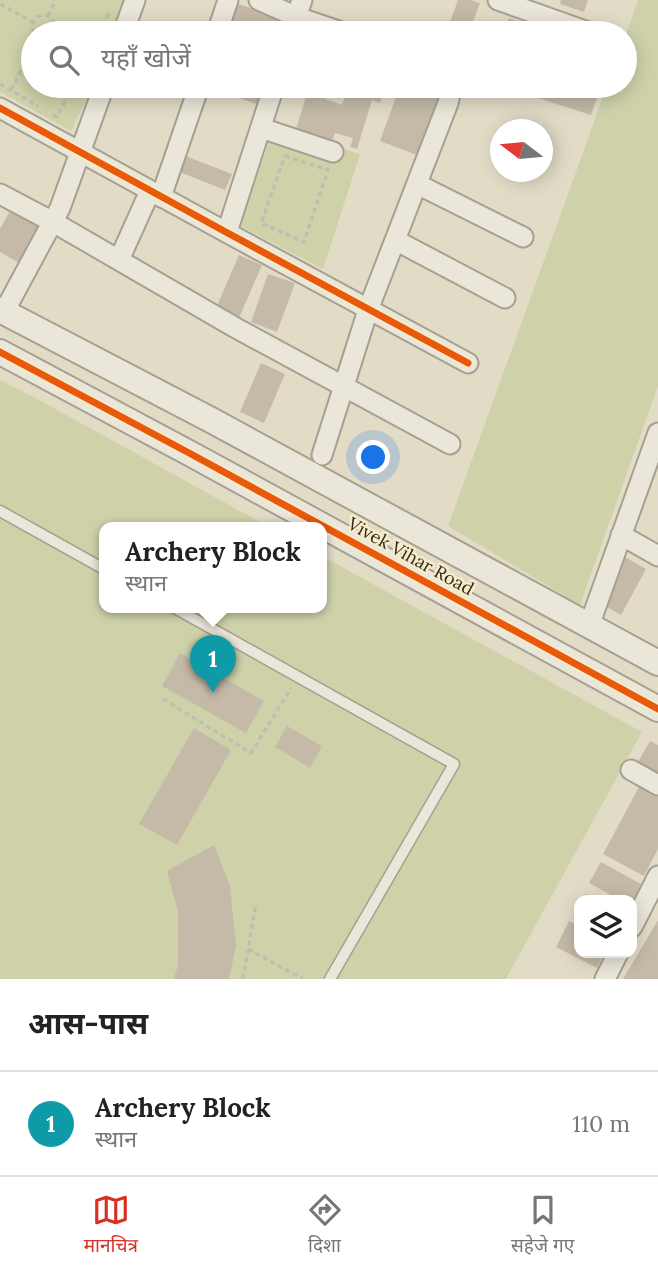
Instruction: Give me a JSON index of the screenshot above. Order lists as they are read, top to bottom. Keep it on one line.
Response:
{"streets":{"street":["Vivek Vihar Road"]},"north":"left","page":{"search":"यहाँ खोजें","popup":["Archery Block","स्थान"],"pins":"1","heading":"आस-पास","list":[{"mark":"1","name":"Archery Block","note":"स्थान","value":"110 m"}],"nav":["मानचित्र","दिशा","सहेजे गए"]}}
